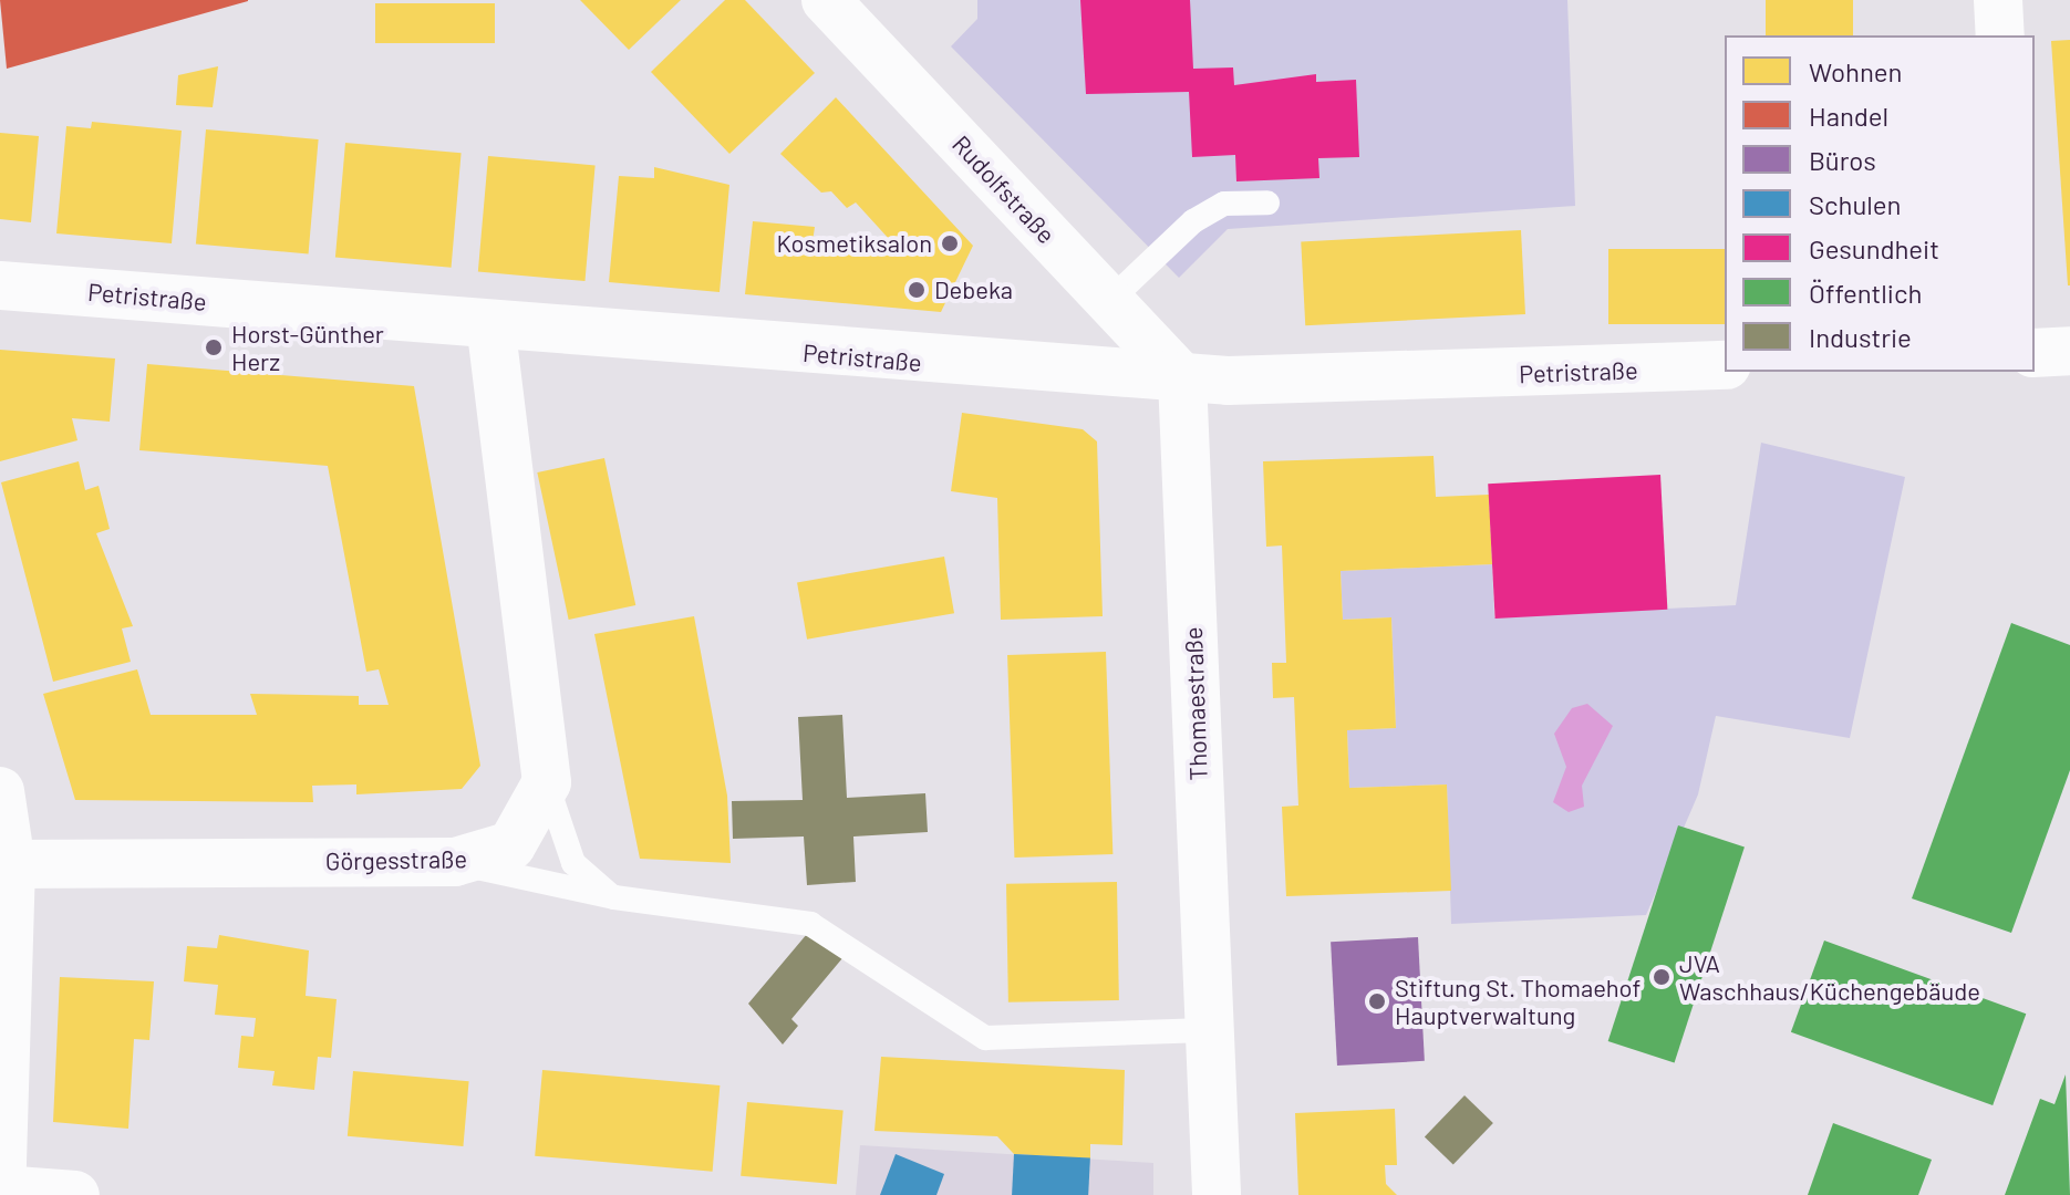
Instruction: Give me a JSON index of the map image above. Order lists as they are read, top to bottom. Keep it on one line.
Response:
{"streets":{"street":["Rudolfstraße","Petristraße","Thomaestraße","Görgesstraße"]},"crossings":[["Rudolfstraße","Petristraße"],["Rudolfstraße","Thomaestraße"],["Petristraße","Thomaestraße"]],"places":["Kosmetiksalon","Debeka","Horst-Günther Herz","JVA Waschhaus/Küchengebäude","Stiftung St. Thomaehof Hauptverwaltung"],"legend":["Wohnen","Handel","Büros","Schulen","Gesundheit","Öffentlich","Industrie"]}
